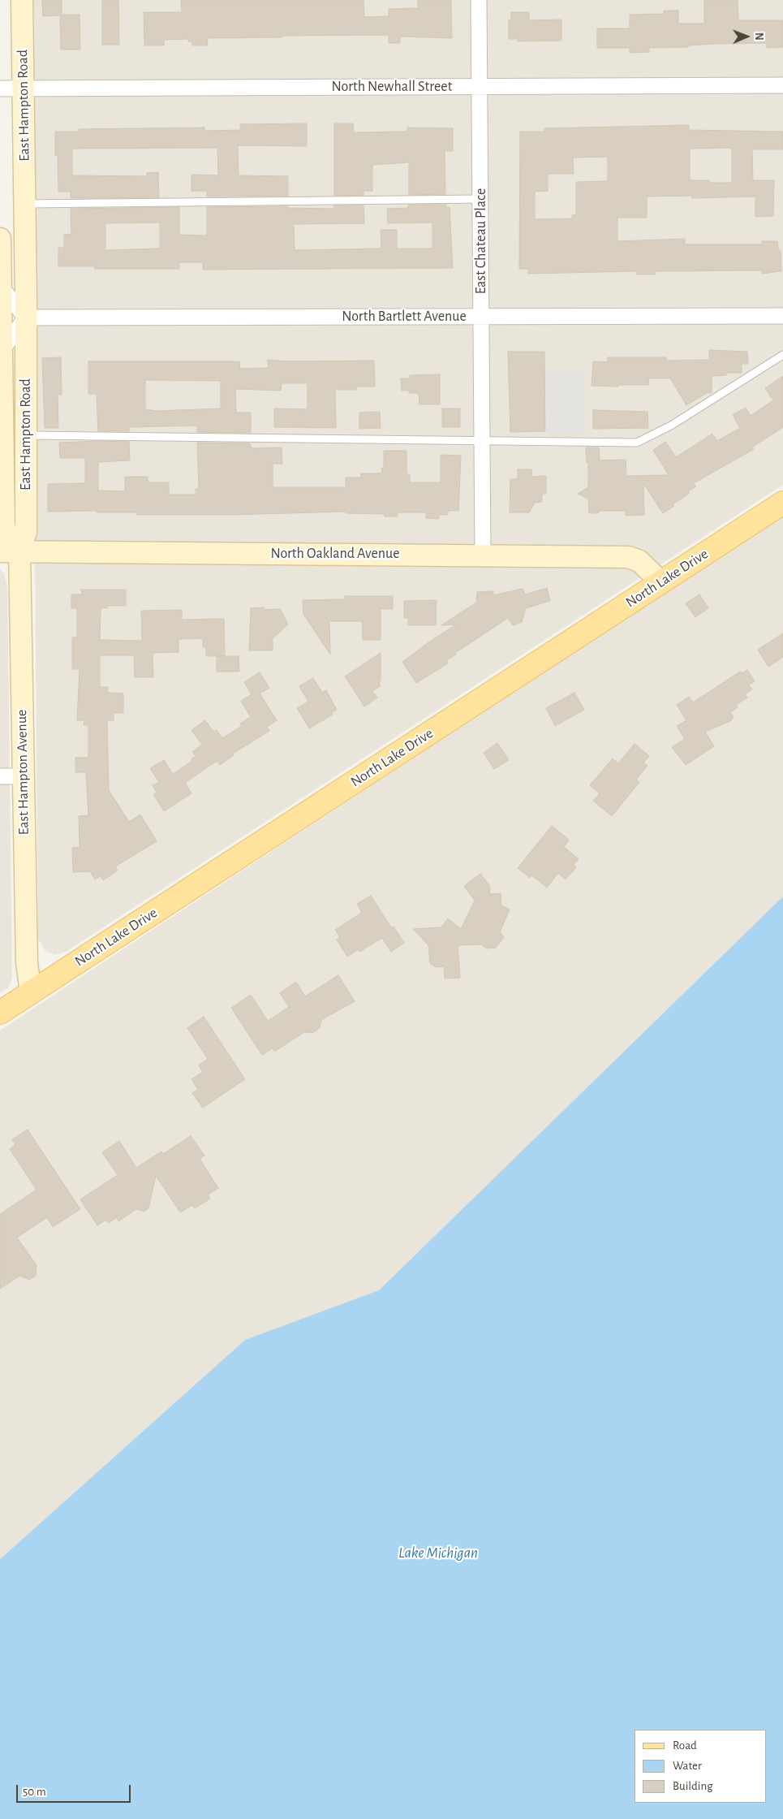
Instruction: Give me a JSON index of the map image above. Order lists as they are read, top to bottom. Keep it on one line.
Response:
{"streets":{"main road":["East Hampton Road","North Oakland Avenue","North Lake Drive","East Hampton Avenue"],"street":["North Newhall Street","East Chateau Place","North Bartlett Avenue"]},"crossings":[["North Newhall Street","East Hampton Road"],["North Newhall Street","East Chateau Place"],["East Hampton Road","North Bartlett Avenue"],["East Hampton Road","North Oakland Avenue"],["East Hampton Road","East Hampton Avenue"],["East Chateau Place","North Bartlett Avenue"],["East Chateau Place","North Oakland Avenue"],["North Oakland Avenue","North Lake Drive"],["North Oakland Avenue","East Hampton Avenue"],["North Lake Drive","East Hampton Avenue"]],"water":["Lake Michigan"],"legend":["Road","Water","Building"],"scale_bar":"50 m","north":"right"}
